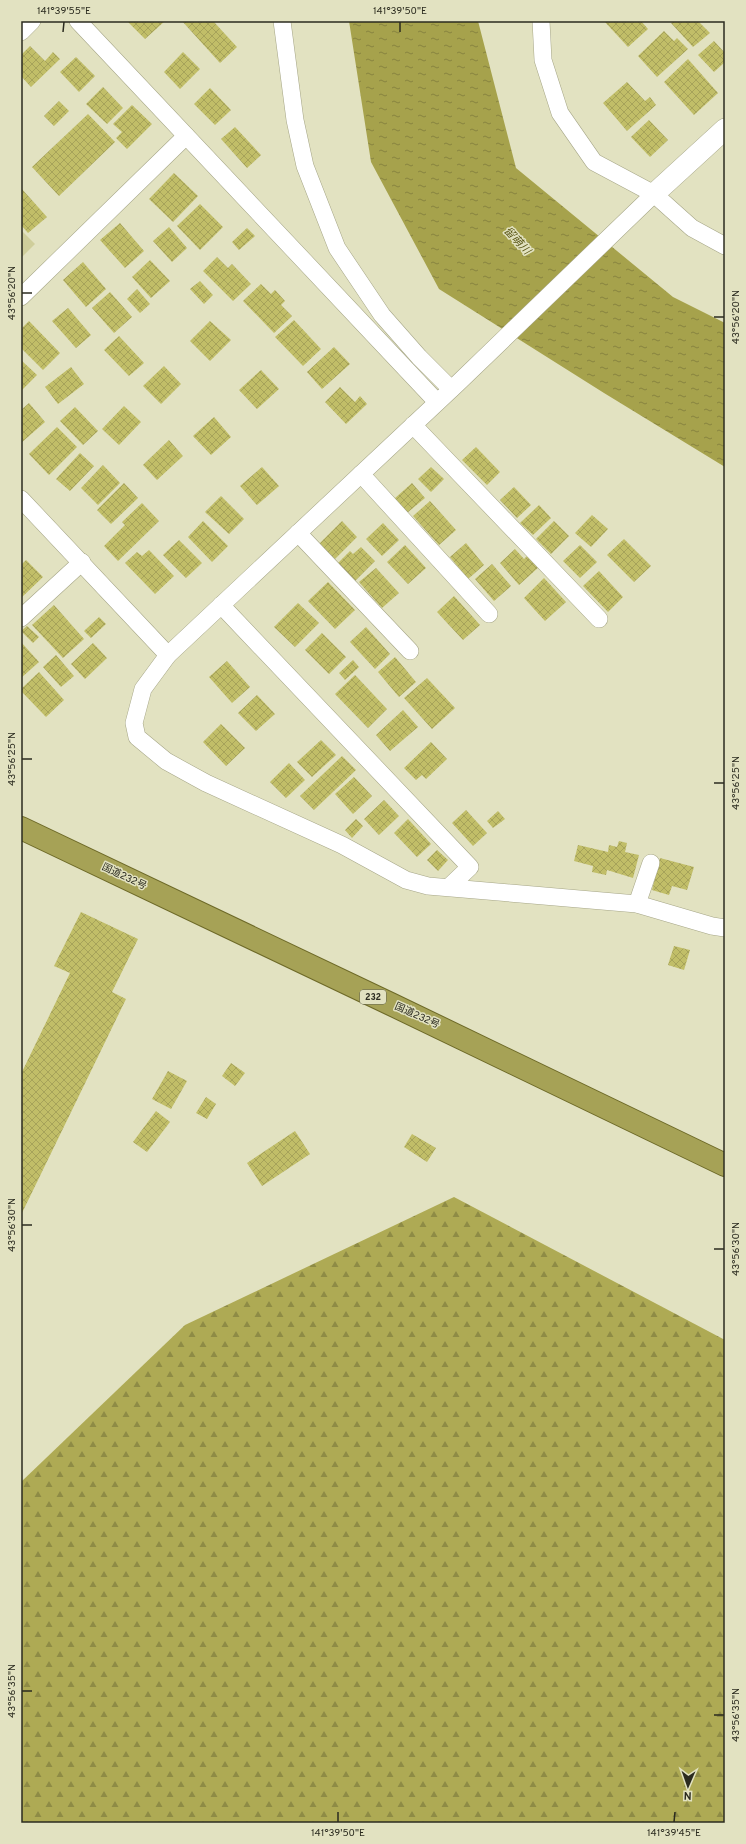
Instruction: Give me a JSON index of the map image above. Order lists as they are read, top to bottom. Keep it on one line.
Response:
{"streets":{"highway":["国道232号","232"]},"water":["留萌川"],"north":"bottom","coordinates":["141°39'55\"E","141°39'50\"E","43°56'20\"N","43°56'25\"N","43°56'30\"N","43°56'35\"N","141°39'45\"E"]}
